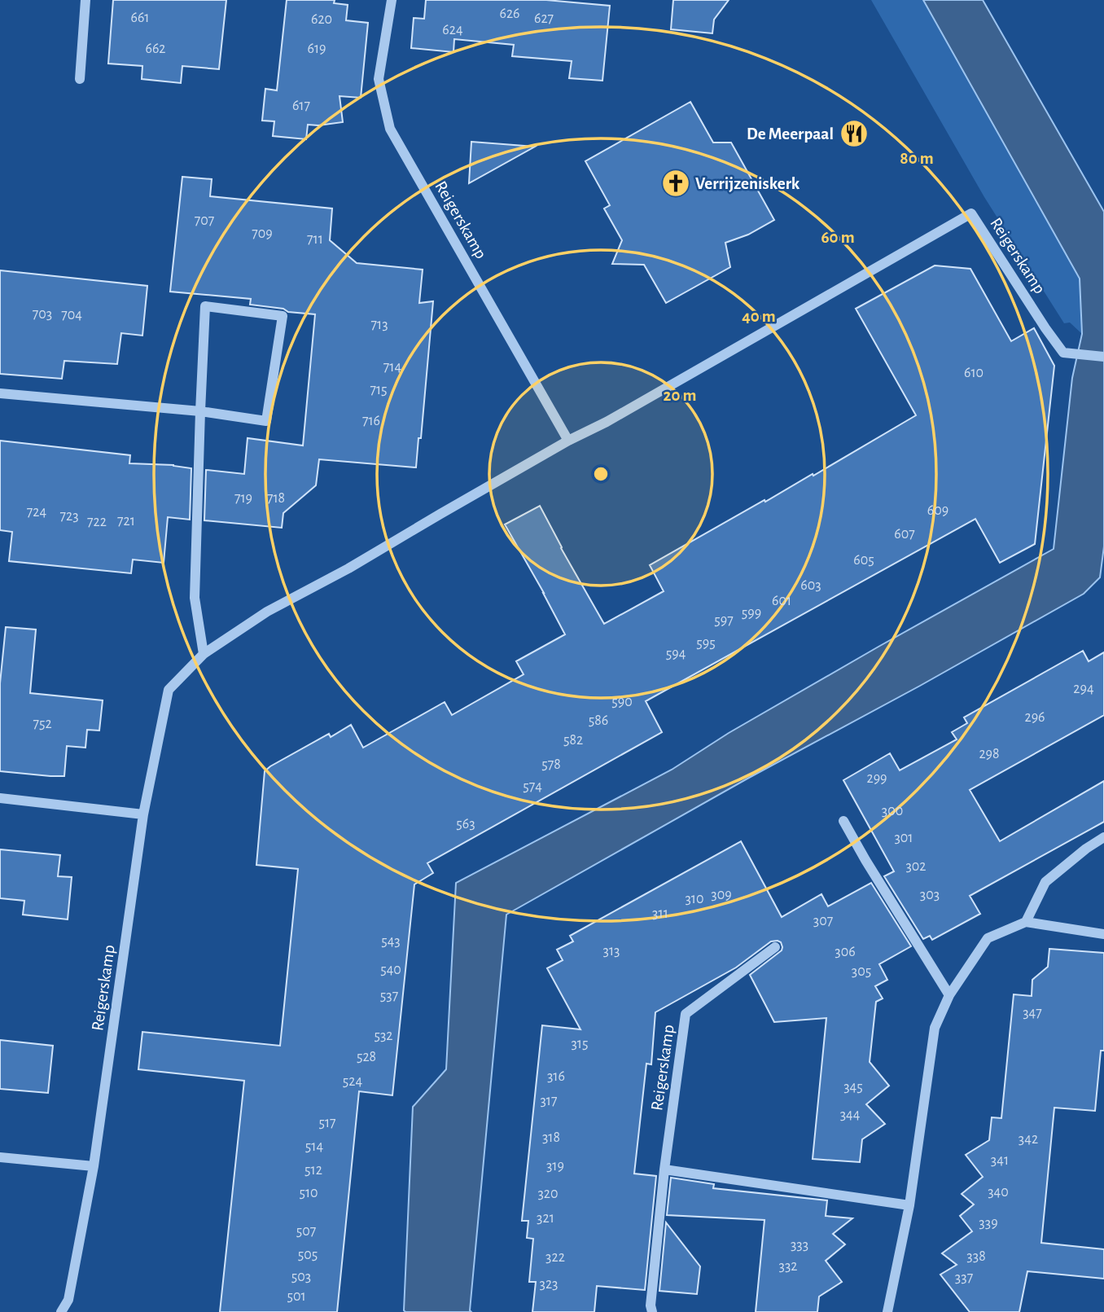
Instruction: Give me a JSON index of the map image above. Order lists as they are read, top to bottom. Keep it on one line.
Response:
{"streets":{"street":["Reigerskamp"]},"places":{"restaurant":["De Meerpaal"],"church":["Verrijzeniskerk"]},"house_numbers":["626","661","627","620","624","662","619","617","707","709","711","703","704","713","714","610","715","716","719","718","609","724","723","721","722","607","605","603","601","599","597","595","594","294","590","296","586","752","582","298","578","299","574","300","563","301","302","309","303","310","311","307","543","313","306","540","305","537","347","532","315","528","316","524","345","317","344","517","318","342","514","341","319","512","340","510","320","321","339","507","333","505","338","322","332","503","337","323","501"],"rings":["80 m","60 m","40 m","20 m"]}
